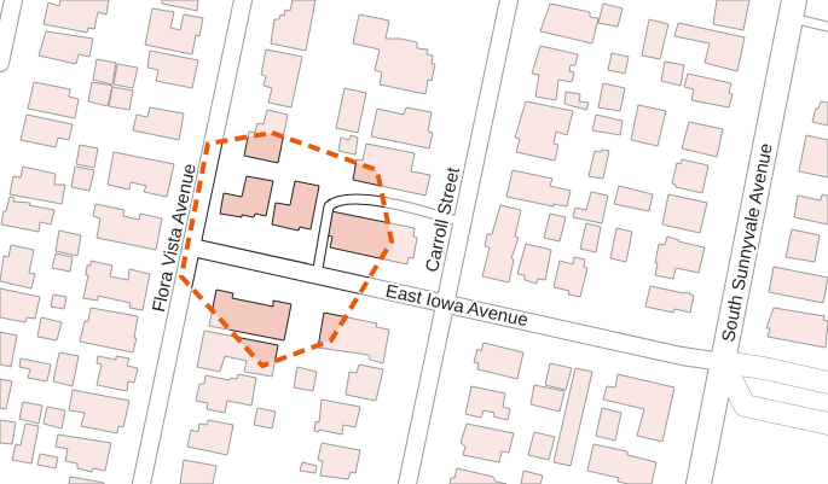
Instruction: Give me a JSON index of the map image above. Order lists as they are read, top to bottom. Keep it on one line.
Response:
{"streets":{"main road":["South Sunnyvale Avenue"],"street":["Carroll Street","Flora Vista Avenue","East Iowa Avenue"]},"crossings":[["Carroll Street","East Iowa Avenue"],["Flora Vista Avenue","East Iowa Avenue"],["South Sunnyvale Avenue","East Iowa Avenue"]]}
